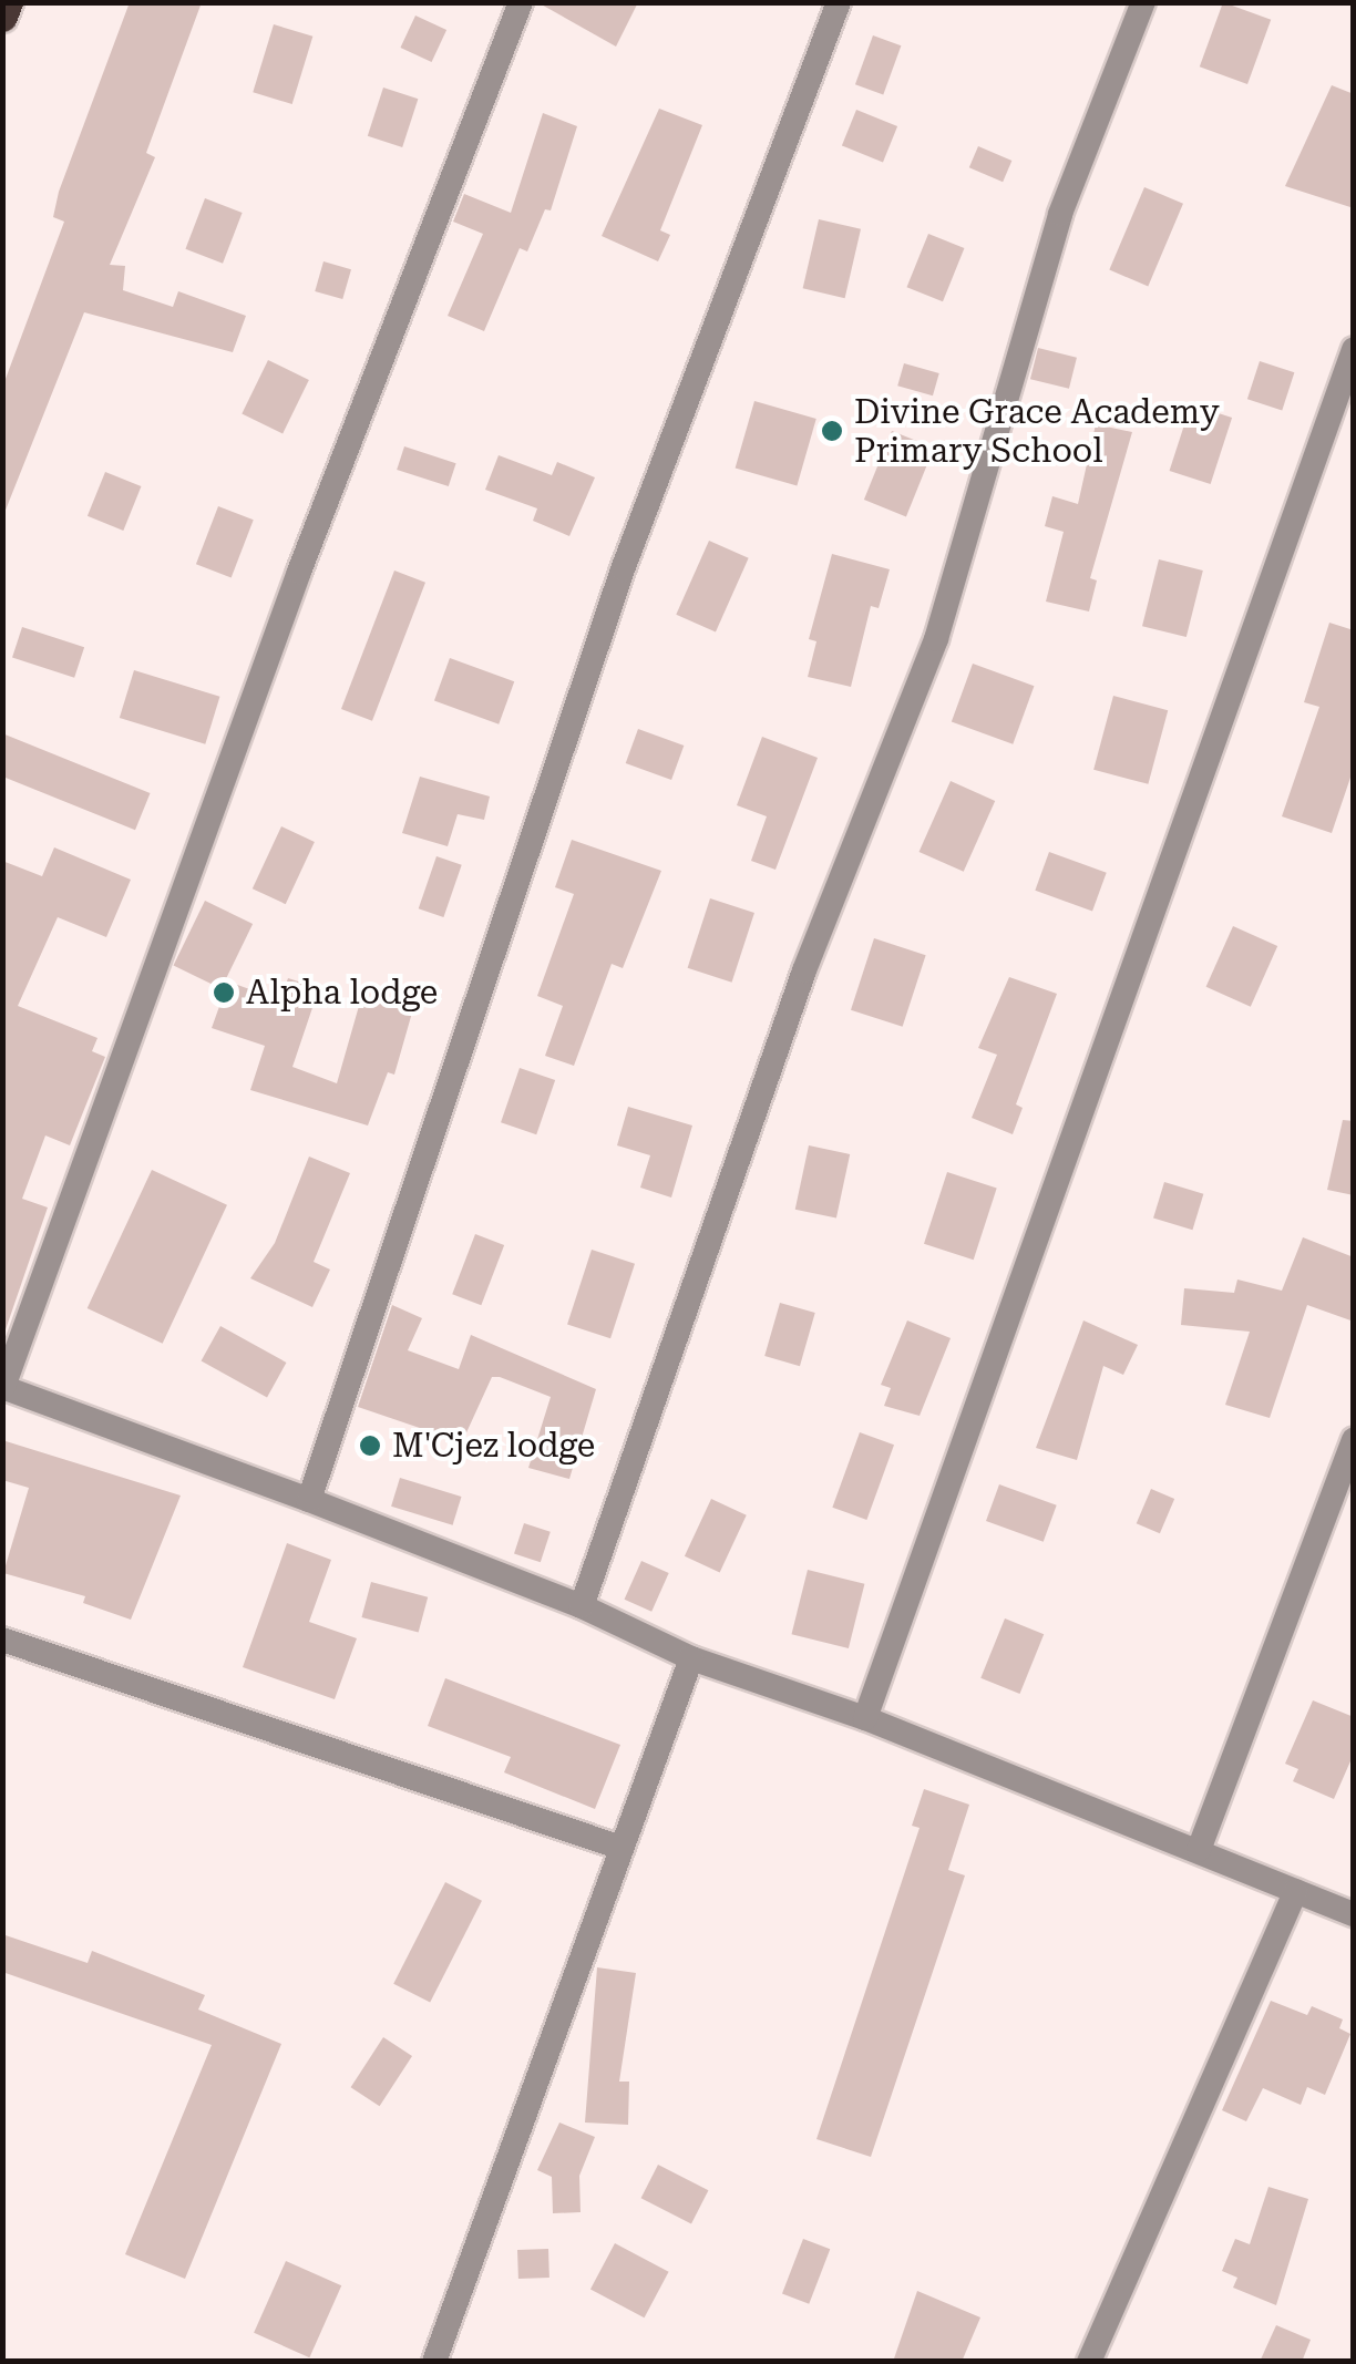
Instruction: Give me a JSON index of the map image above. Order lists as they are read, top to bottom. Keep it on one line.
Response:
{"places":["Divine Grace Academy Primary School","Alpha lodge","M'Cjez lodge"]}
